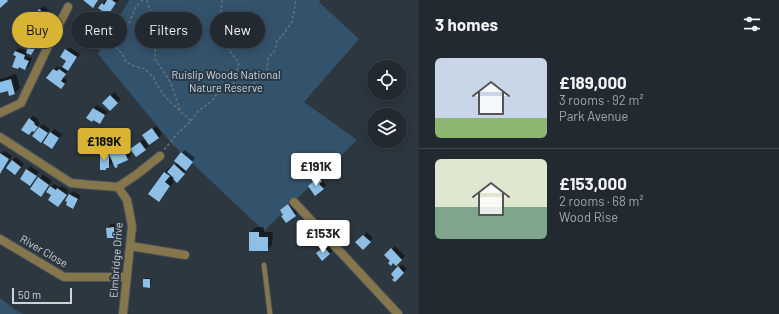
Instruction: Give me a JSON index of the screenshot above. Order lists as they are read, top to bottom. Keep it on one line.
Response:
{"streets":{"street":["River Close","Elmbridge Drive"]},"crossings":[["River Close","Elmbridge Drive"]],"parks":["Ruislip Woods National Nature Reserve"],"scale_bar":"50 m","page":{"heading":"3 homes","chip":["Buy","Rent","Filters","New"],"list":[{"name":"£189,000","note":"3 rooms · 92 m² · Park Avenue"},{"name":"£153,000","note":"2 rooms · 68 m² · Wood Rise"}],"price":["£189K","£191K","£153K"],"scale":"50 m"}}
